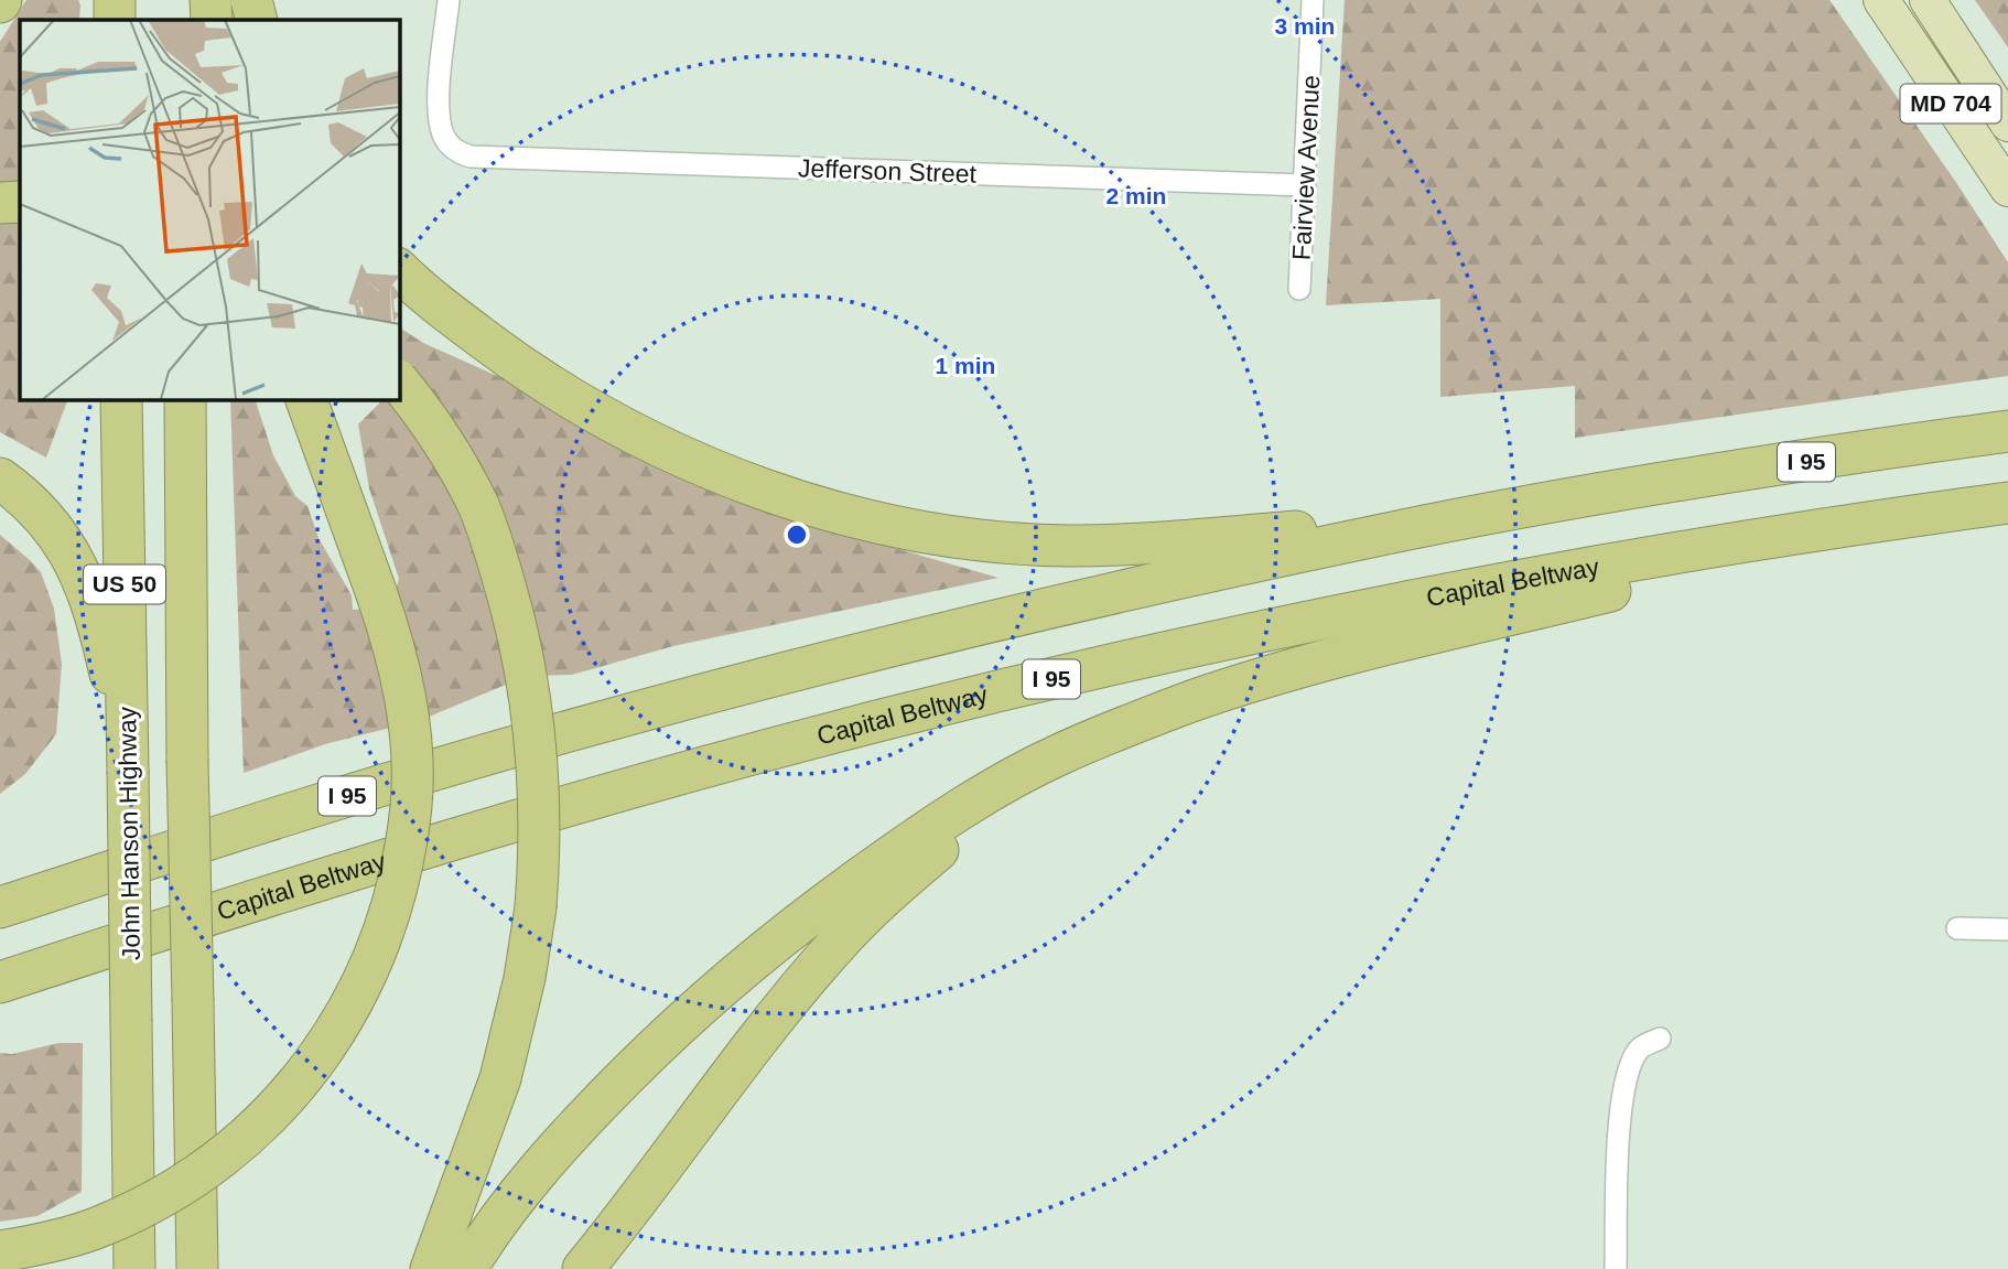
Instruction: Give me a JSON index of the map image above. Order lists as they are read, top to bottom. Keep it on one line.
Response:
{"streets":{"highway":["I 95","Capital Beltway","US 50","John Hanson Highway"],"main road":["MD 704"],"street":["Fairview Avenue","Jefferson Street"]},"crossings":[["Fairview Avenue","Jefferson Street"]],"rings":["3 min","2 min","1 min"]}
